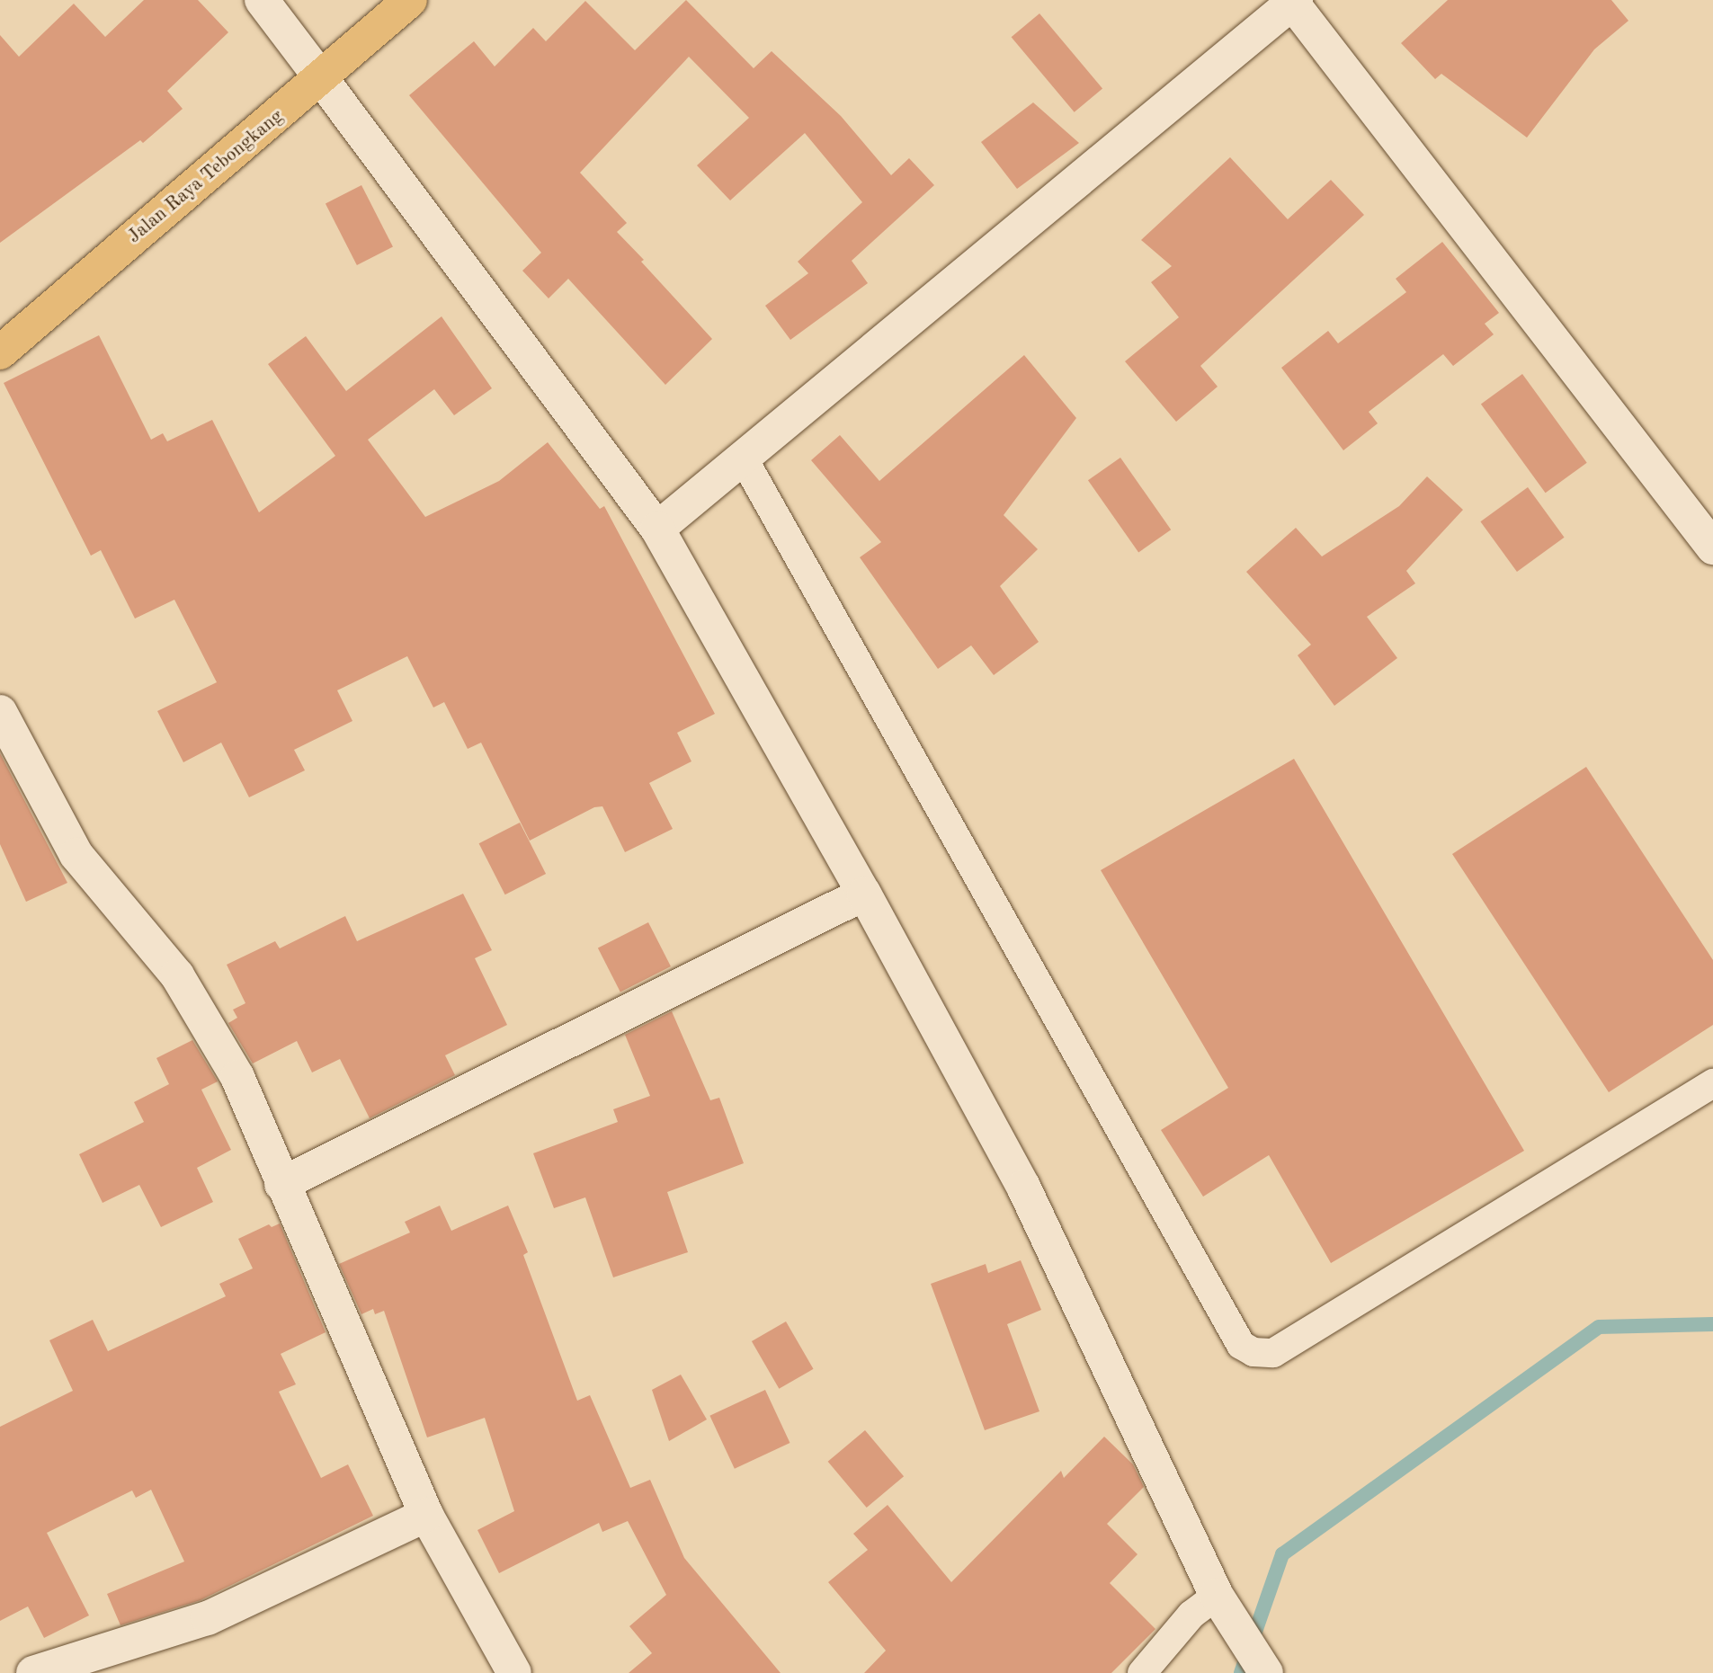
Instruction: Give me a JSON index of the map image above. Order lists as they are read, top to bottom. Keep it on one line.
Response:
{"streets":{"main road":["Jalan Raya Tebongkang"]}}
